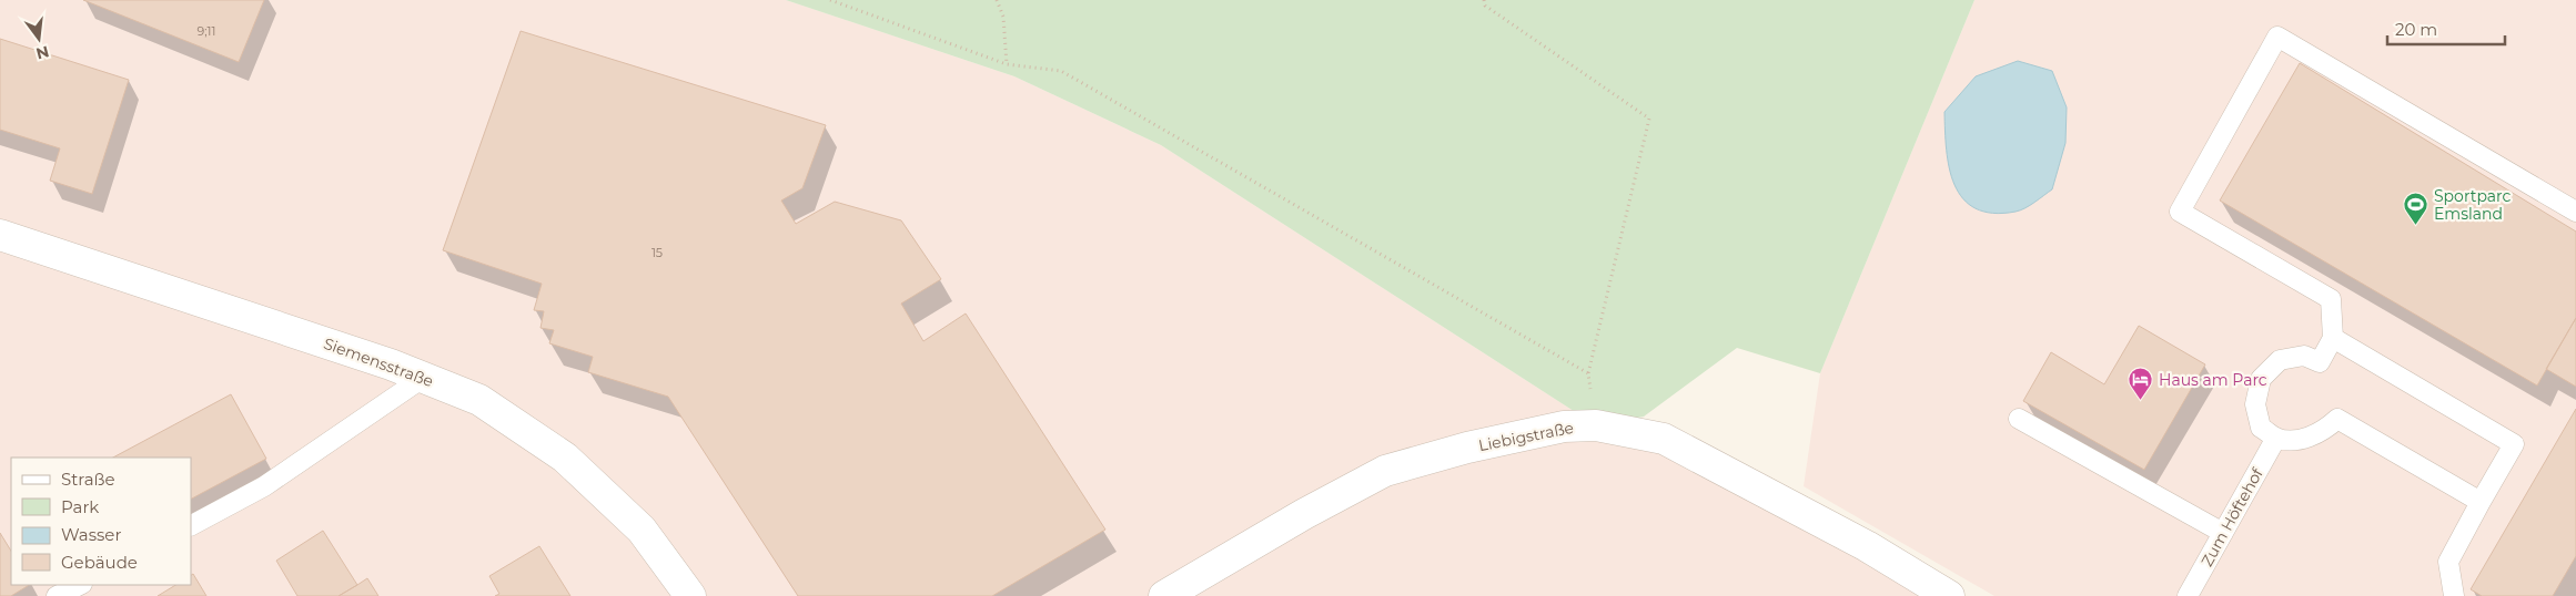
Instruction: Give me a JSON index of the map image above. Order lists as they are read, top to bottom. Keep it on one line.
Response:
{"streets":{"street":["Siemensstraße","Liebigstraße"],"lane":["Zum Höftehof"]},"places":{"sports":["Sportparc Emsland"],"hotel":["Haus am Parc"]},"house_numbers":["9;11","15"],"legend":["Straße","Park","Wasser","Gebäude"],"scale_bar":"20 m","north":"bottom"}
